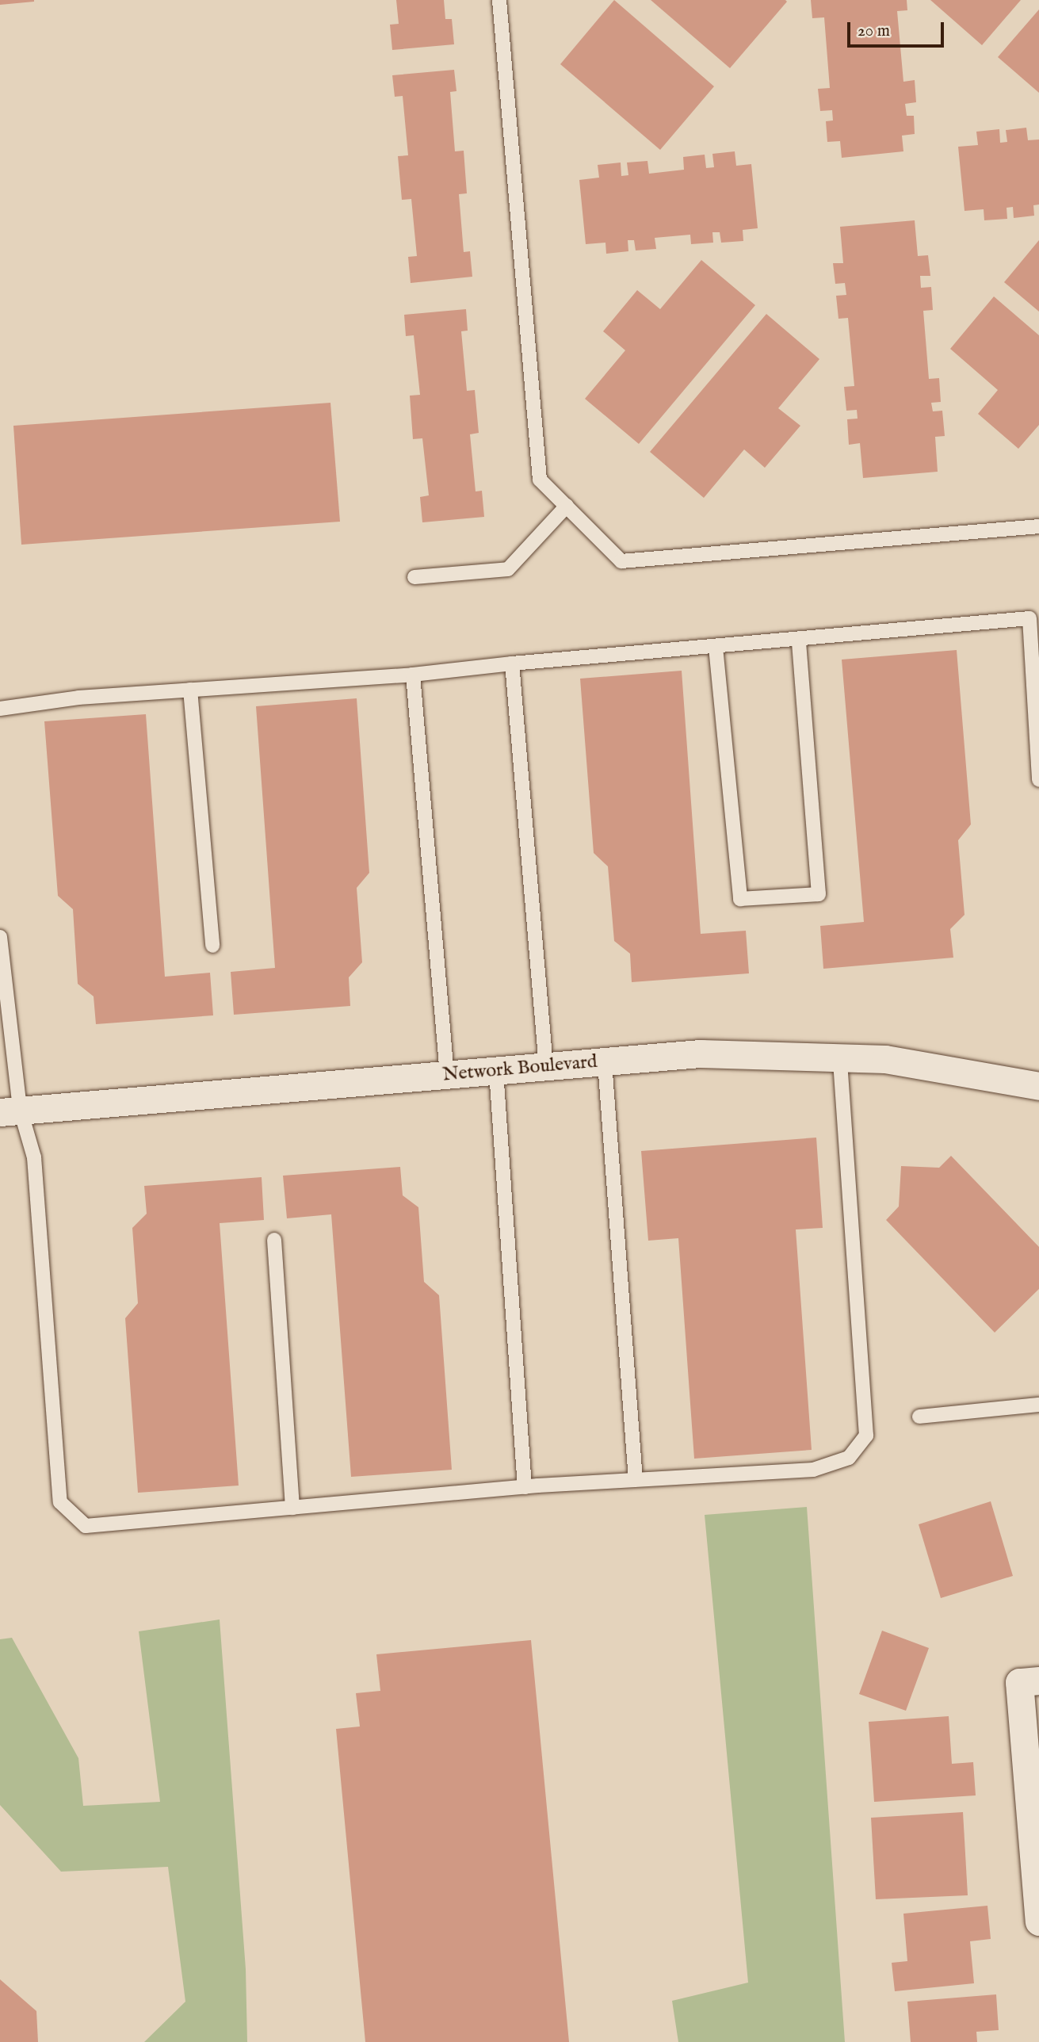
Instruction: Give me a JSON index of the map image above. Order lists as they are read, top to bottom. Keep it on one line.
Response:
{"streets":{"street":["Network Boulevard"]},"scale_bar":"20 m"}
